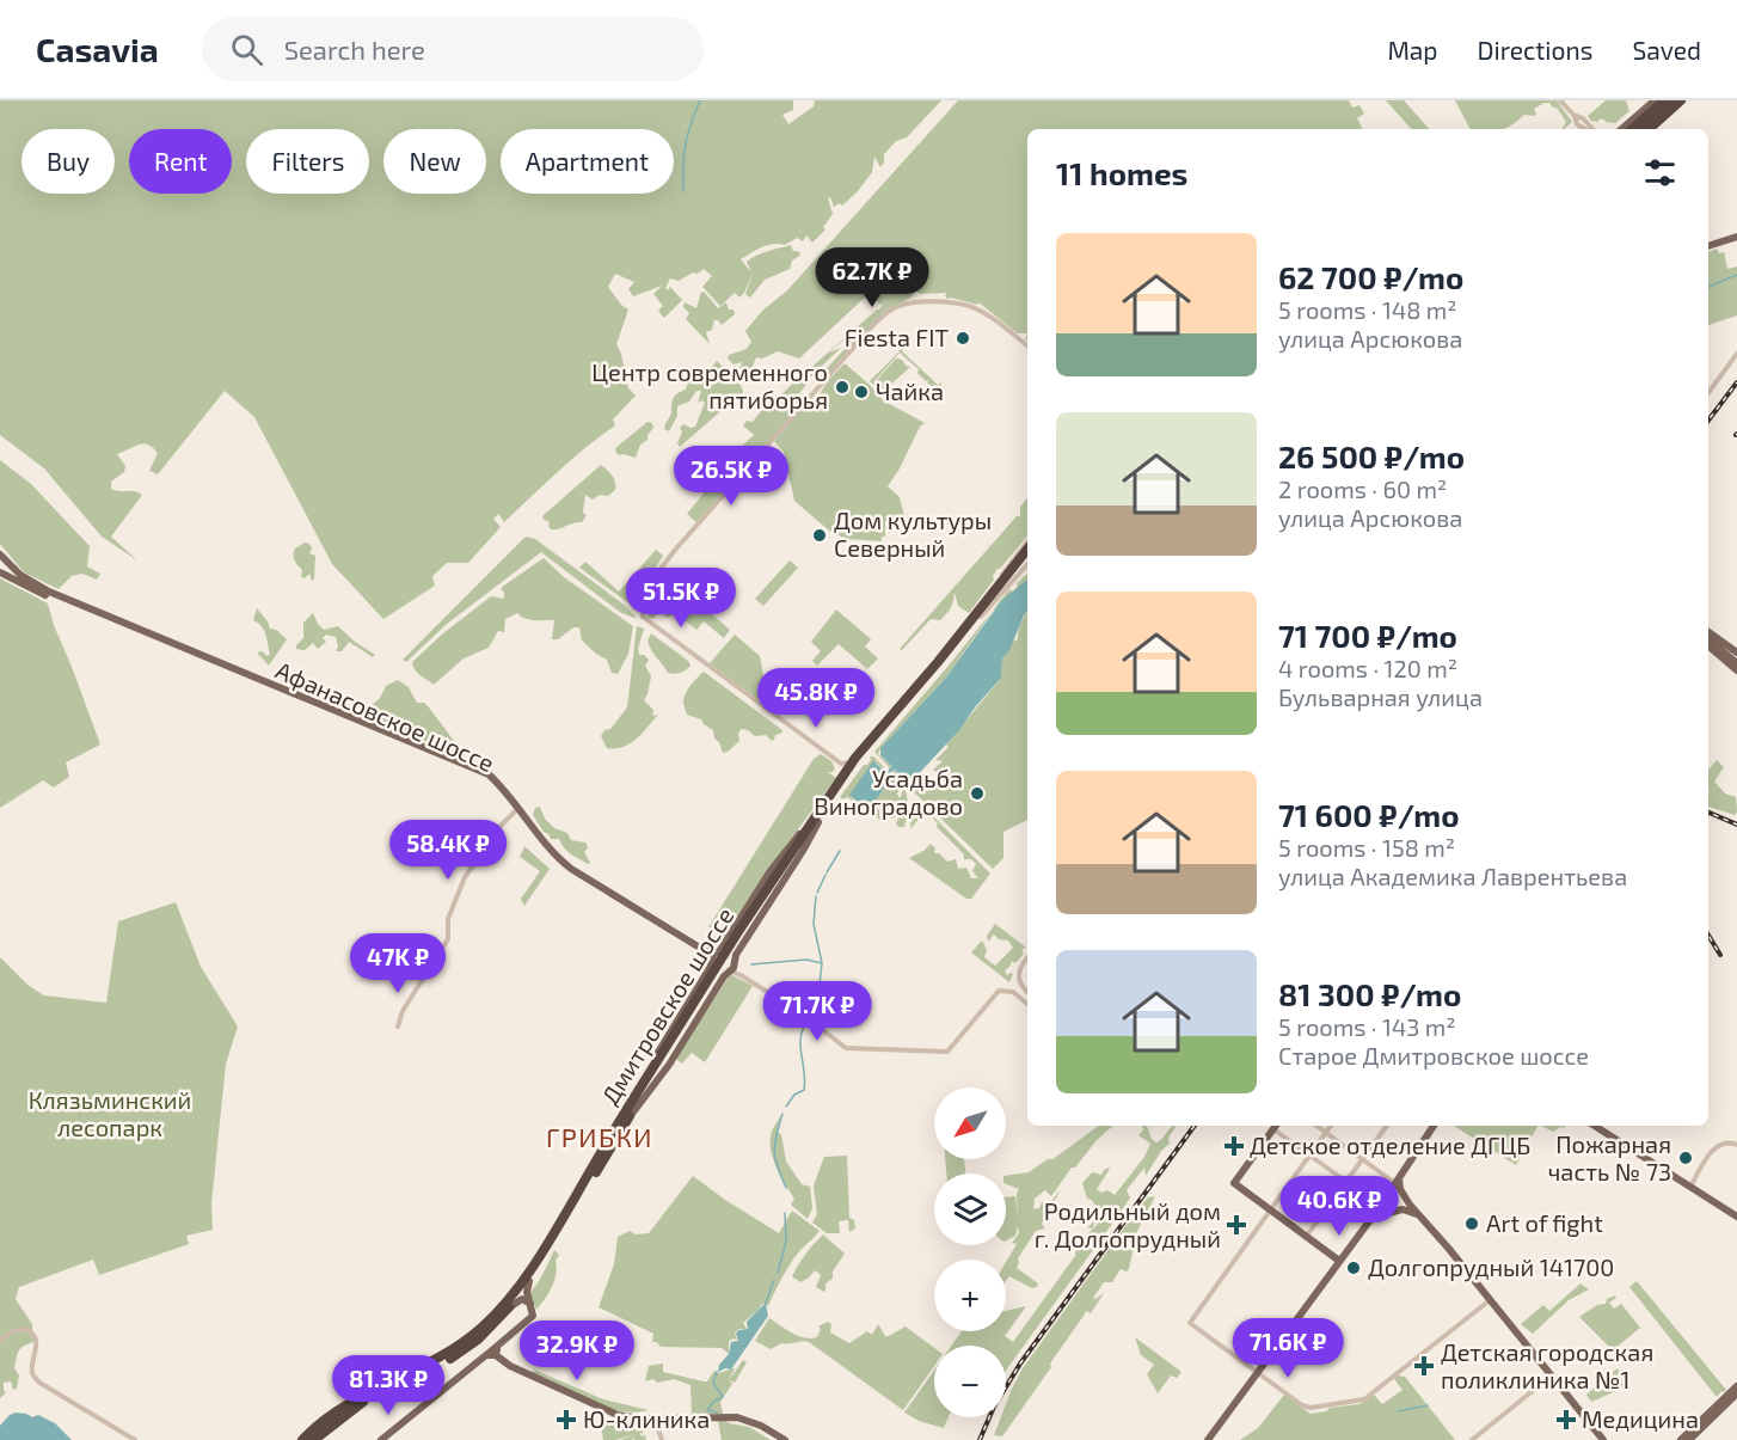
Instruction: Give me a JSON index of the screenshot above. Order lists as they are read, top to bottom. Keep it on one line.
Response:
{"streets":{"highway":["Дмитровское шоссе"],"main road":["Афанасовское шоссе"]},"districts":["ГРИБКИ"],"parks":["Клязьминский лесопарк"],"places":{"other":["Fiesta FIT","Центр современного пятиборья","Чайка","Дом культуры Северный","Усадьба Виноградово","Пожарная часть № 73","Art of fight","Долгопрудный 141700"],"health":["Детское отделение ДГЦБ","Родильный дом г. Долгопрудный","Детская городская поликлиника №1","Ю-клиника","Медицина"]},"north":"bottom left","page":{"header":"Casavia","search":"Search here","nav":["Map","Directions","Saved"],"chip":["Buy","Rent","Filters","New","Apartment"],"heading":"11 homes","list":[{"name":"62 700 ₽/mo","note":"5 rooms · 148 m² · улица Арсюкова"},{"name":"26 500 ₽/mo","note":"2 rooms · 60 m² · улица Арсюкова"},{"name":"71 700 ₽/mo","note":"4 rooms · 120 m² · Бульварная улица"},{"name":"71 600 ₽/mo","note":"5 rooms · 158 m² · улица Академика Лаврентьева"},{"name":"81 300 ₽/mo","note":"5 rooms · 143 m² · Старое Дмитровское шоссе"}],"price":["62.7K ₽","26.5K ₽","51.5K ₽","45.8K ₽","58.4K ₽","47K ₽","71.7K ₽","40.6K ₽","71.6K ₽","32.9K ₽","81.3K ₽"],"map_buttons":["+","−"]}}
